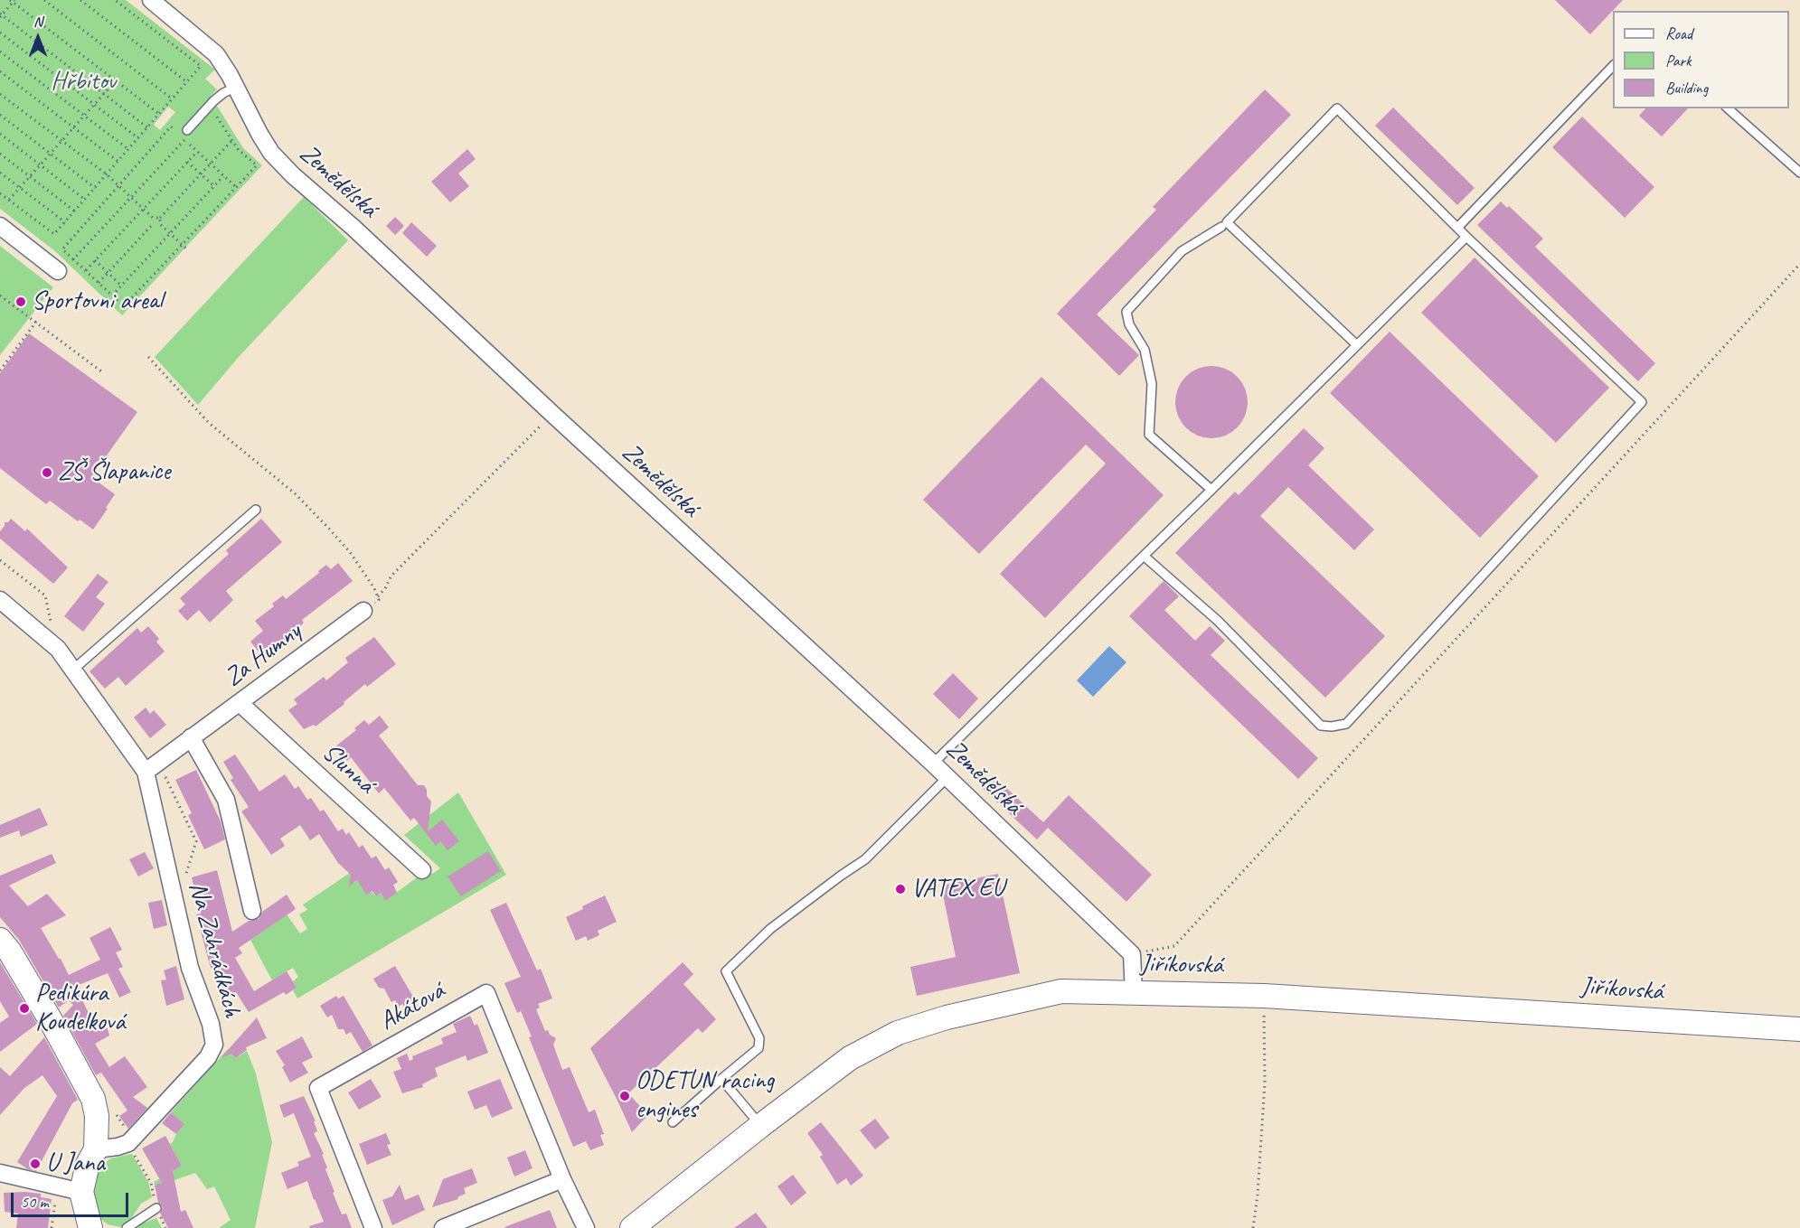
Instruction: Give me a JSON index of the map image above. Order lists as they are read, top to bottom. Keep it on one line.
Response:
{"streets":{"street":["Zemědělská","Za Humny","Slunná","Na Zahrádkách","Jiříkovská","Akátová"]},"crossings":[["Za Humny","Slunná"],["Za Humny","Na Zahrádkách"]],"parks":["Hřbitov"],"places":["Sportovni areal","ZŠ Šlapanice","VATEX EU","Pedikúra Koudelková","ODETUN racing engines","U Jana"],"legend":["Road","Park","Building"],"scale_bar":"50 m","north":"top"}
